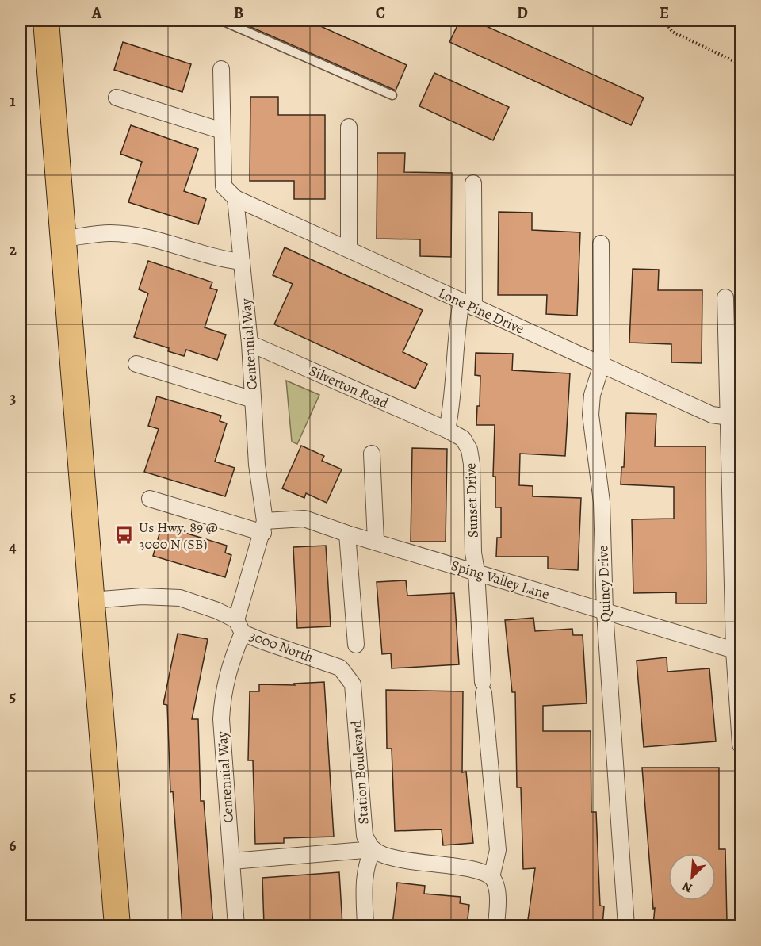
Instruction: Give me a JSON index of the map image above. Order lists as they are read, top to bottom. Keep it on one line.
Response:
{"streets":{"street":["Lone Pine Drive","Centennial Way","Silverton Road","Sunset Drive","Sping Valley Lane","Quincy Drive","3000 North","Station Boulevard"]},"crossings":[["Lone Pine Drive","Centennial Way"],["Lone Pine Drive","Quincy Drive"],["Centennial Way","Silverton Road"],["Centennial Way","Sping Valley Lane"],["Centennial Way","3000 North"],["Silverton Road","Sunset Drive"],["Sunset Drive","Sping Valley Lane"],["Sping Valley Lane","Quincy Drive"],["3000 North","Station Boulevard"]],"places":{"bus stop":["Us Hwy. 89 @ 3000 N (SB)"]},"north":"bottom left","grid":{"columns":["A","B","C","D","E"],"rows":["1","2","3","4","5","6"]}}
